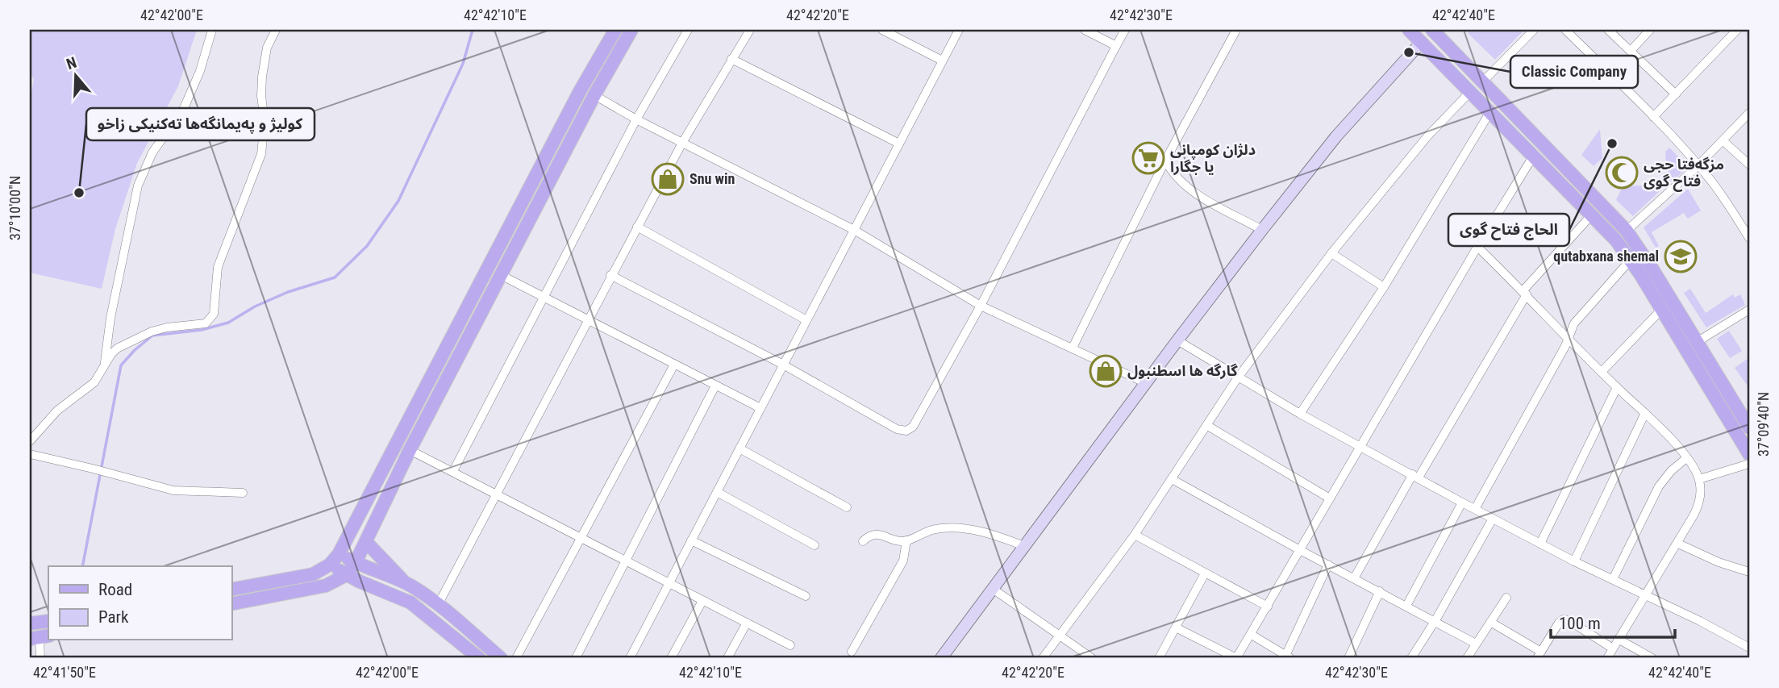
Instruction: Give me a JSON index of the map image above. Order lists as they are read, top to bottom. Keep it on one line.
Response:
{"places":{"other":["Classic Company","الحاج فتاح گوی","كوليژ و په‌يمانگه‌ها ته‌كنيكى زاخو"],"supermarket":["دلژان کومپانی یا جگارا"],"mosque":["مزگەفتا حجی فتاح گوی"],"shop":["Snu win","گارگه ها اسطنبول"],"school or university":["qutabxana shemal"]},"legend":["Road","Park"],"scale_bar":"100 m","north":"top","coordinates":["42°42'00\"E","42°42'10\"E","42°42'20\"E","42°42'30\"E","42°42'40\"E","37°10'00\"N","37°09'40\"N","42°41'50\"E"]}
